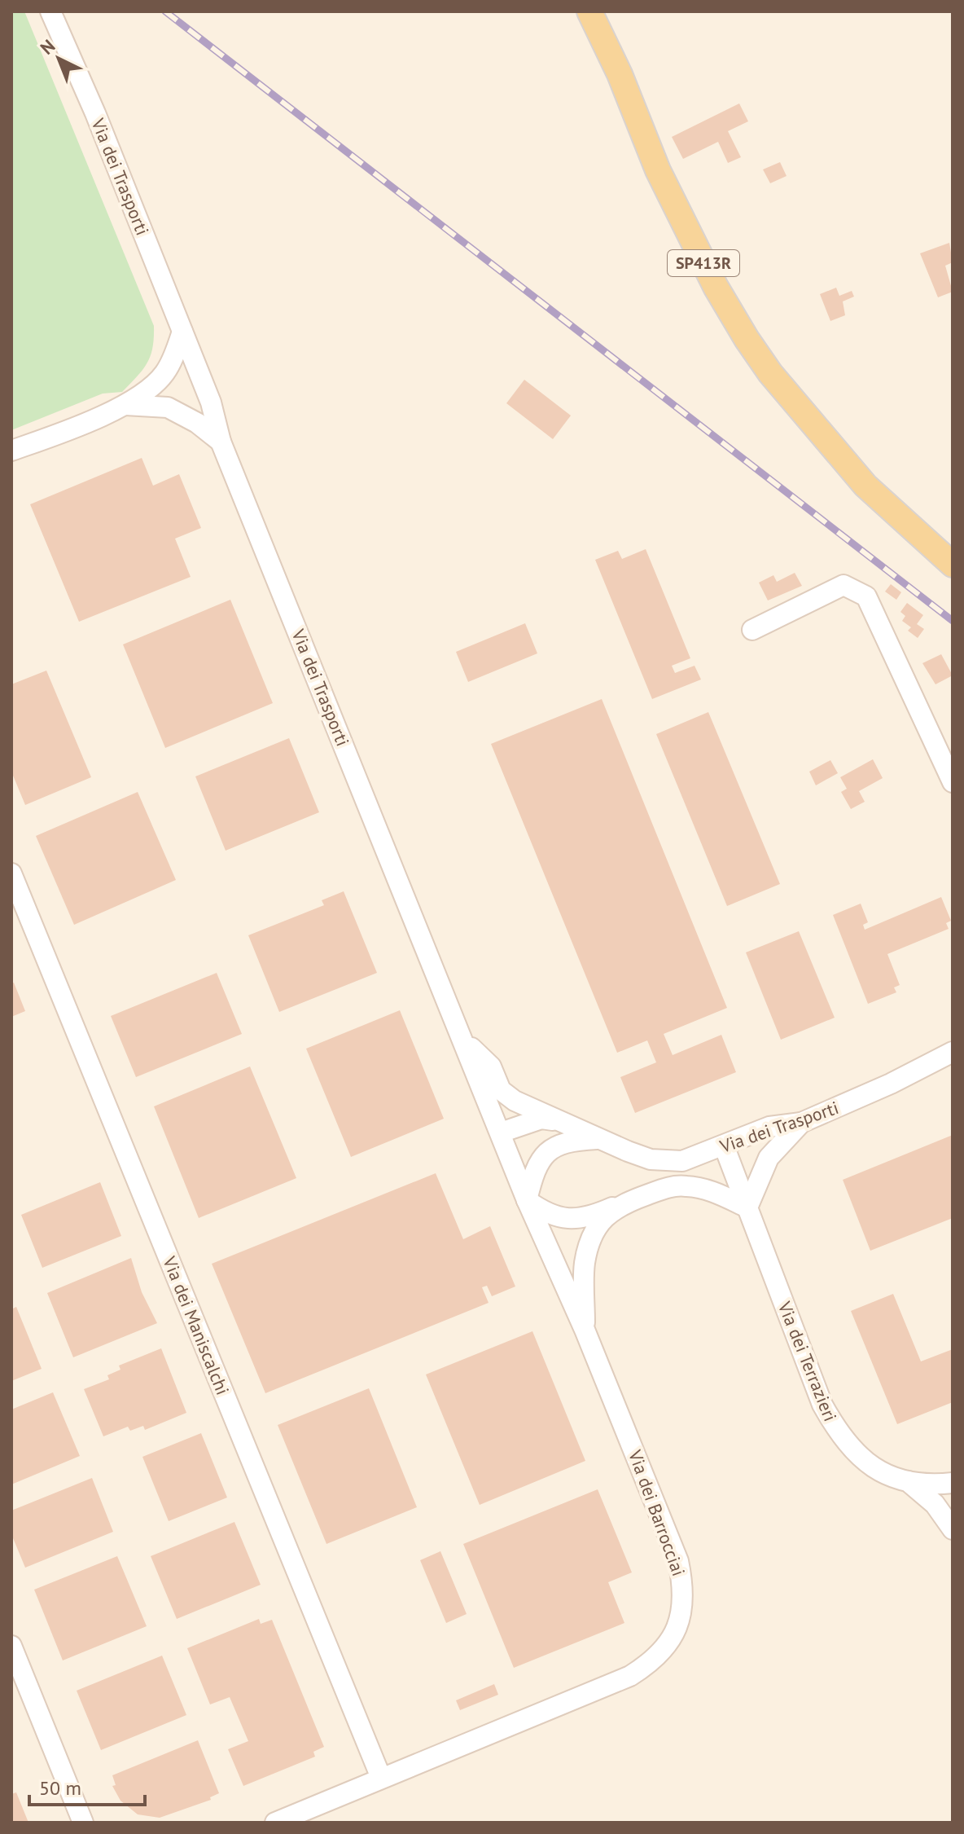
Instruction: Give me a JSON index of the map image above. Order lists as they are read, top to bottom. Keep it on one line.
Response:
{"streets":{"main road":["SP413R"],"street":["Via dei Trasporti","Via dei Maniscalchi","Via dei Terrazieri","Via dei Barrocciai"]},"crossings":[["Via dei Trasporti","Via dei Terrazieri"],["Via dei Trasporti","Via dei Barrocciai"],["Via dei Maniscalchi","Via dei Barrocciai"]],"scale_bar":"50 m","north":"top left"}
